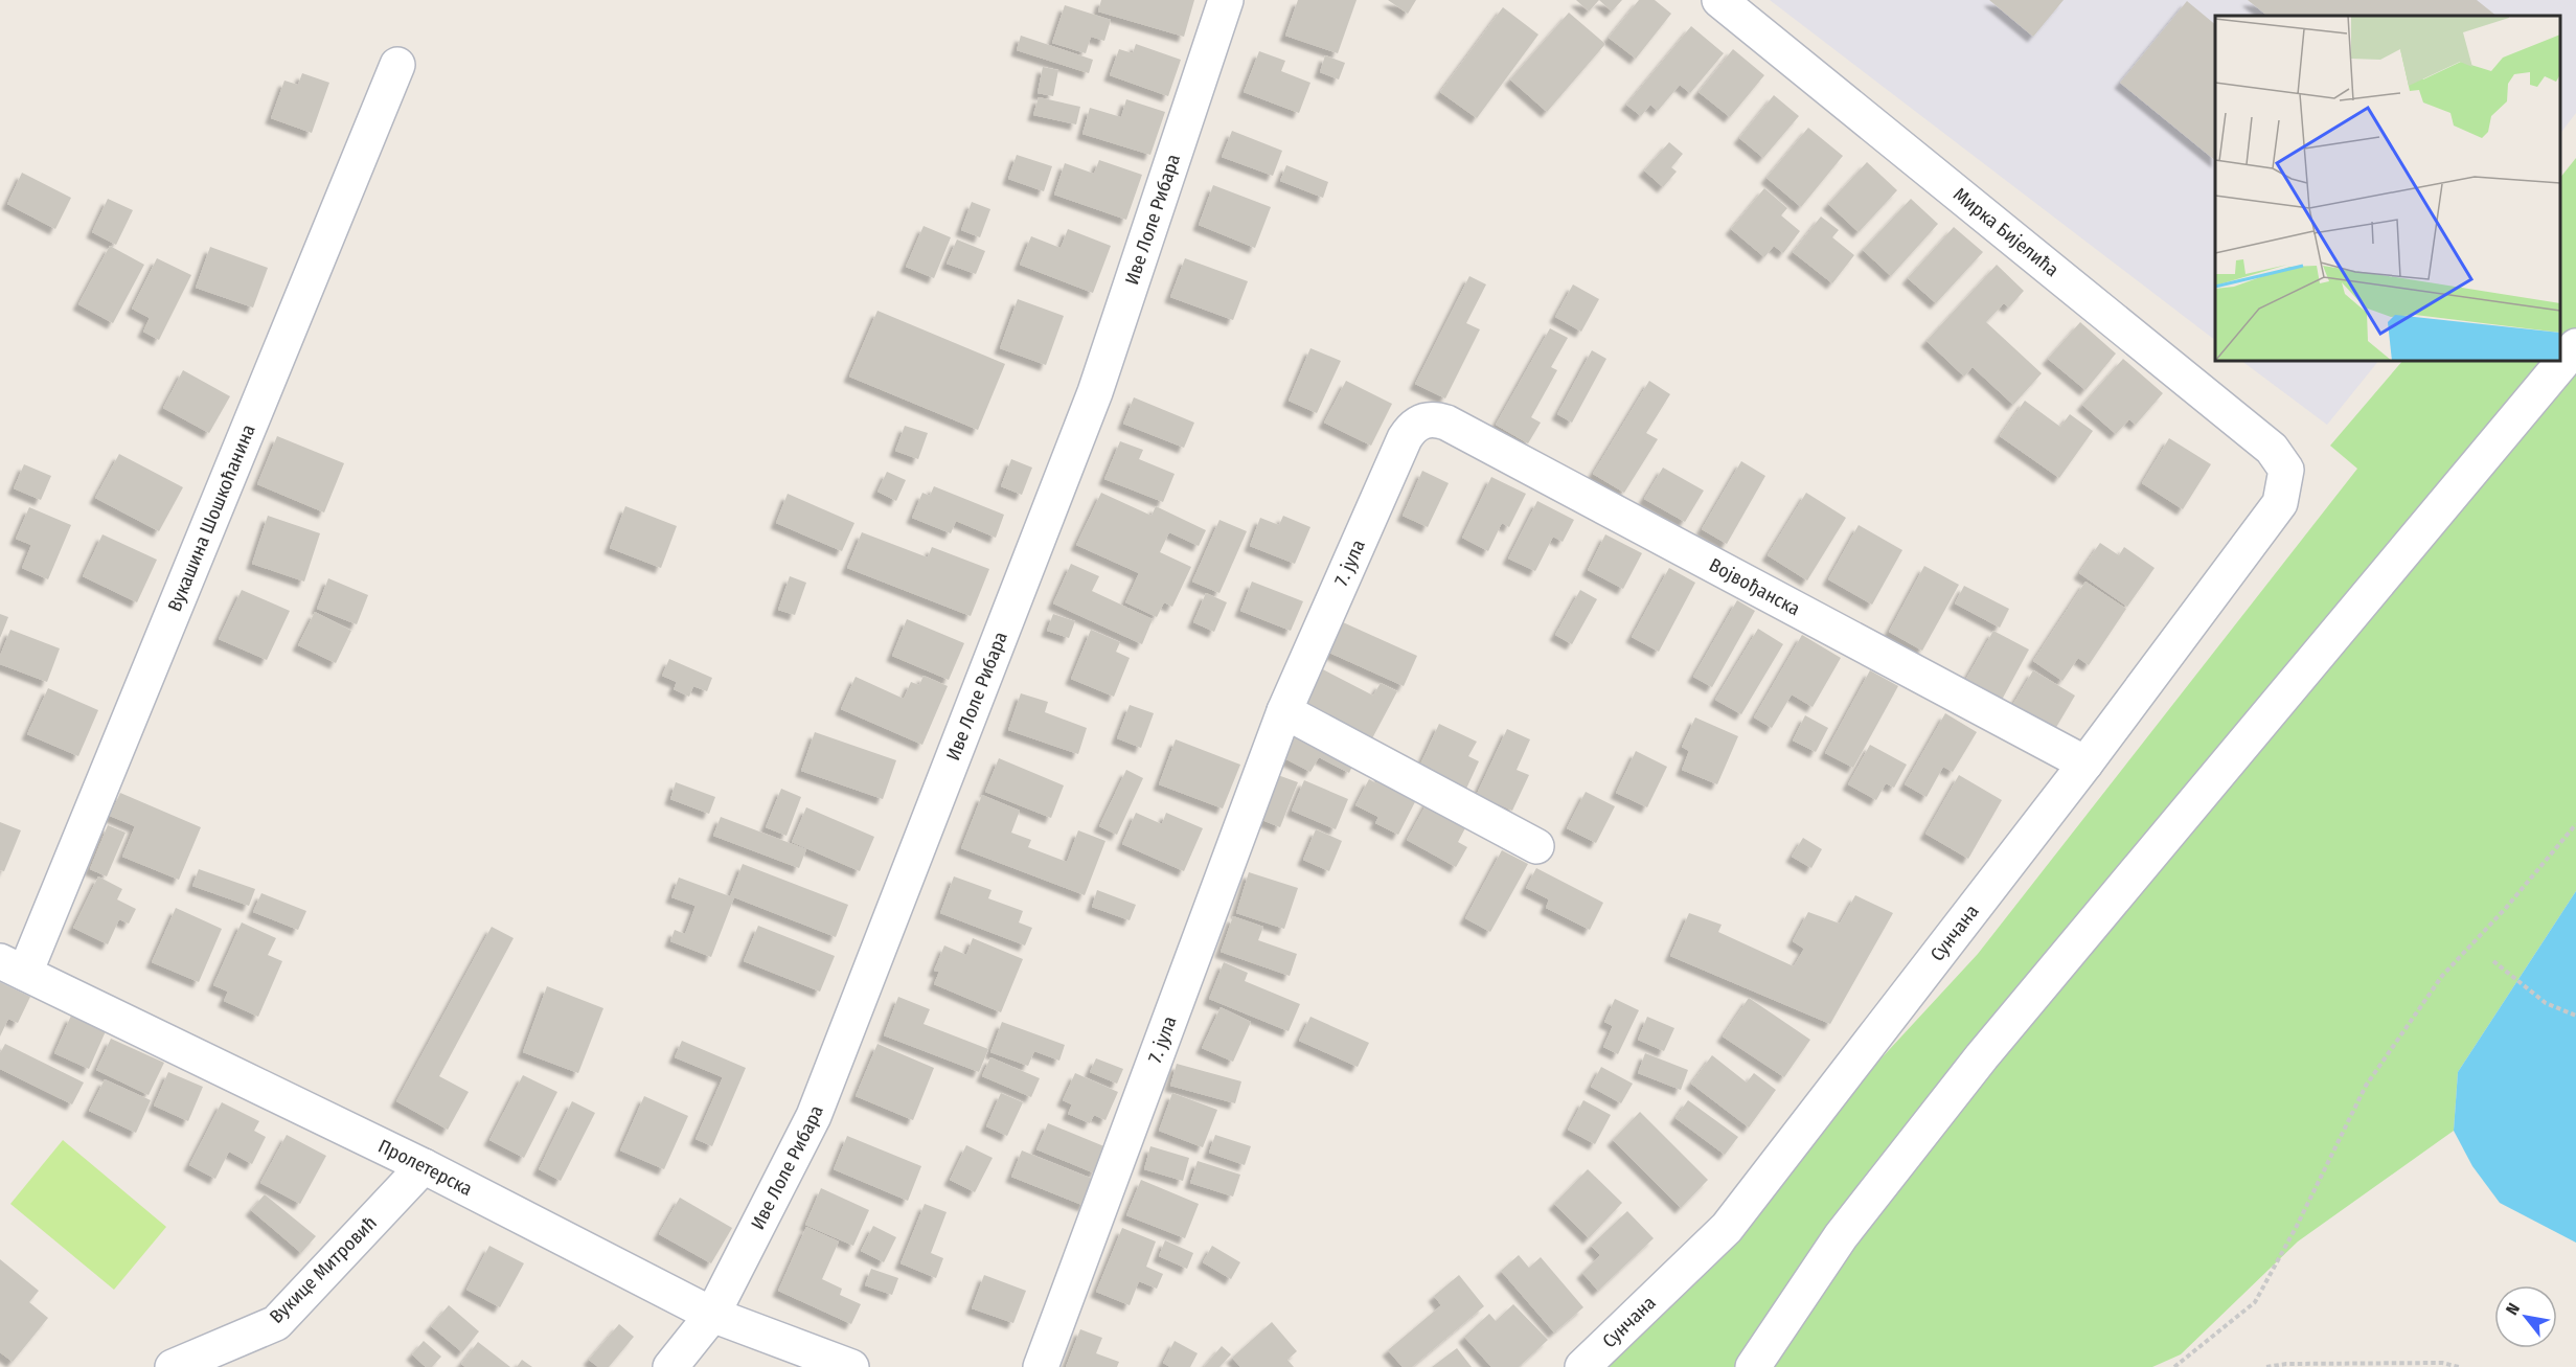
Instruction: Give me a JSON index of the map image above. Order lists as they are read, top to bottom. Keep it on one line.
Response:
{"streets":{"street":["Иве Лоле Рибара","Мирка Бијелића","Вукашина Шошкоћанина","7. јула","Војвођанска","Сунчана","Пролетерска","Вукице Митровић"]},"crossings":[["Иве Лоле Рибара","Пролетерска"],["Мирка Бијелића","Сунчана"],["Вукашина Шошкоћанина","Пролетерска"],["7. јула","Војвођанска"],["Војвођанска","Сунчана"],["Пролетерска","Вукице Митровић"]],"north":"top left"}
